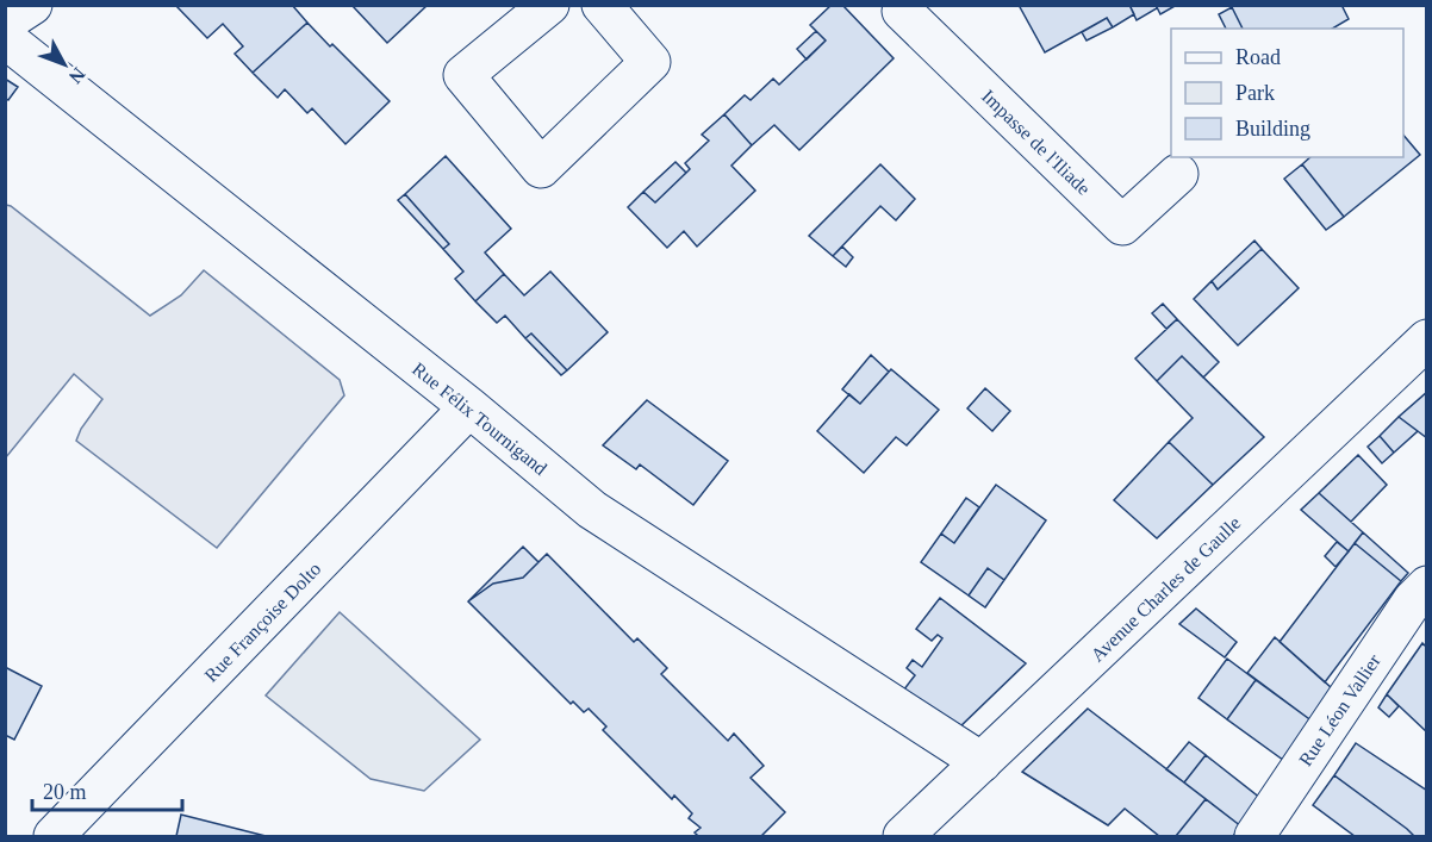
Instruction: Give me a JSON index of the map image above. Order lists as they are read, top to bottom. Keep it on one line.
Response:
{"streets":{"street":["Impasse de l'Iliade","Rue Félix Tournigand","Avenue Charles de Gaulle","Rue Françoise Dolto","Rue Léon Vallier"]},"crossings":[["Rue Félix Tournigand","Avenue Charles de Gaulle"],["Rue Félix Tournigand","Rue Françoise Dolto"]],"legend":["Road","Park","Building"],"scale_bar":"20 m","north":"bottom right"}
